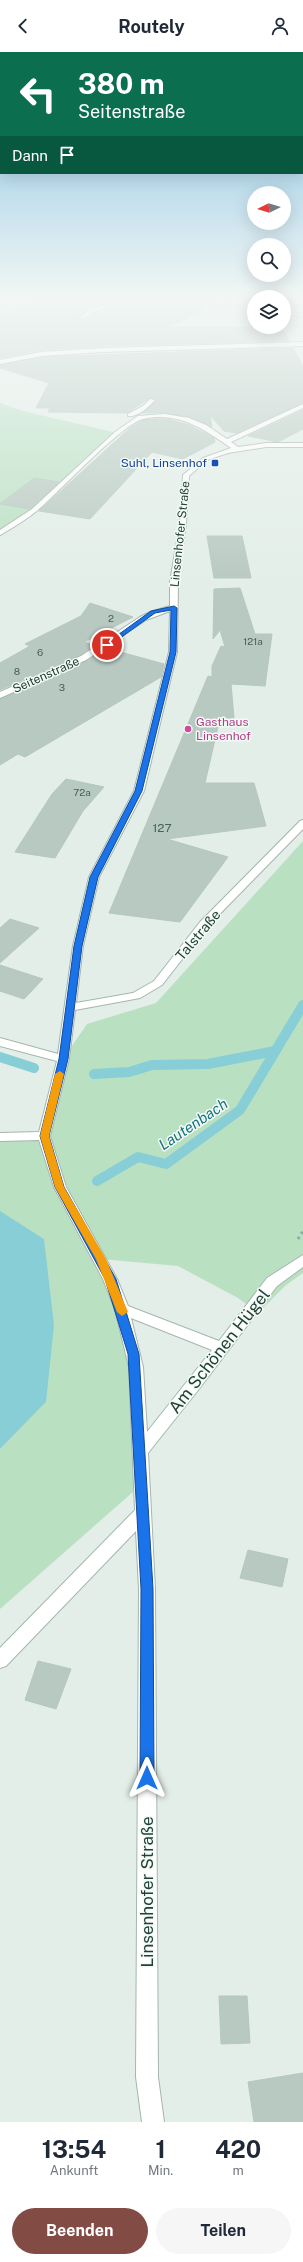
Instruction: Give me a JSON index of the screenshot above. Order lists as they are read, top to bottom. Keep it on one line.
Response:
{"streets":{"street":["Linsenhofer Straße","Seitenstraße","Talstraße","Am Schönen Hügel"]},"crossings":[["Linsenhofer Straße","Seitenstraße"],["Linsenhofer Straße","Talstraße"],["Linsenhofer Straße","Am Schönen Hügel"]],"water":["Lautenbach"],"places":{"transit":["Suhl, Linsenhof"],"other":["Gasthaus Linsenhof"]},"house_numbers":["2","121a","6","8","3","72a","127"],"north":"left","page":{"header":"Routely","turn":["380 m","Seitenstraße"],"then":"Dann","eta":["13:54","Ankunft","1","Min.","420","m"],"buttons":["Beenden","Teilen"]}}
